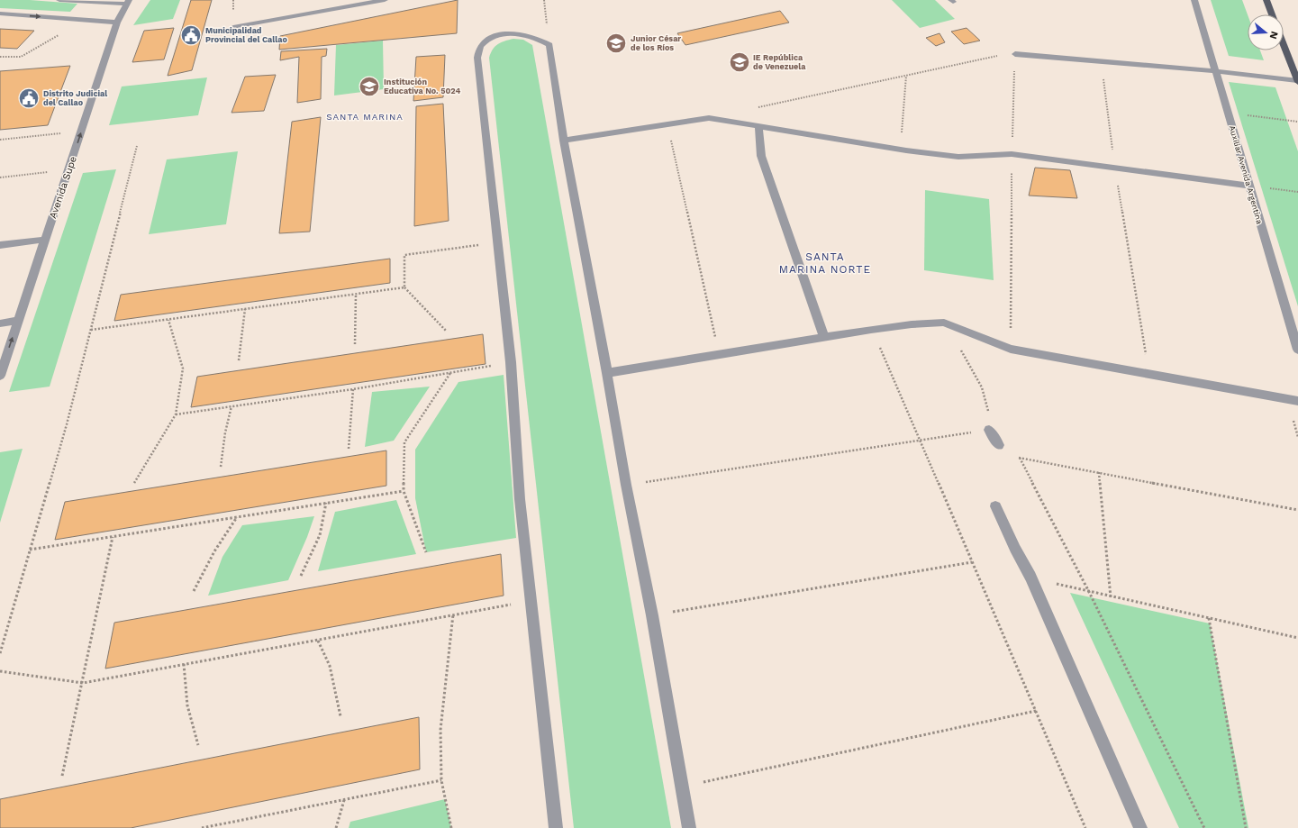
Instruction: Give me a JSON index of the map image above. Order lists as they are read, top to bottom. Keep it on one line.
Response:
{"streets":{"street":["Auxiliar Avenida Argentina","Avenida Supe"]},"one_way":["Avenida Supe"],"districts":["SANTA MARINA","SANTA MARINA NORTE"],"places":{"public building":["Municipalidad Provincial del Callao","Distrito Judicial del Callao"],"school or university":["Junior César de los Ríos","IE República de Venezuela","Institución Educativa No. 5024"]},"north":"right"}
